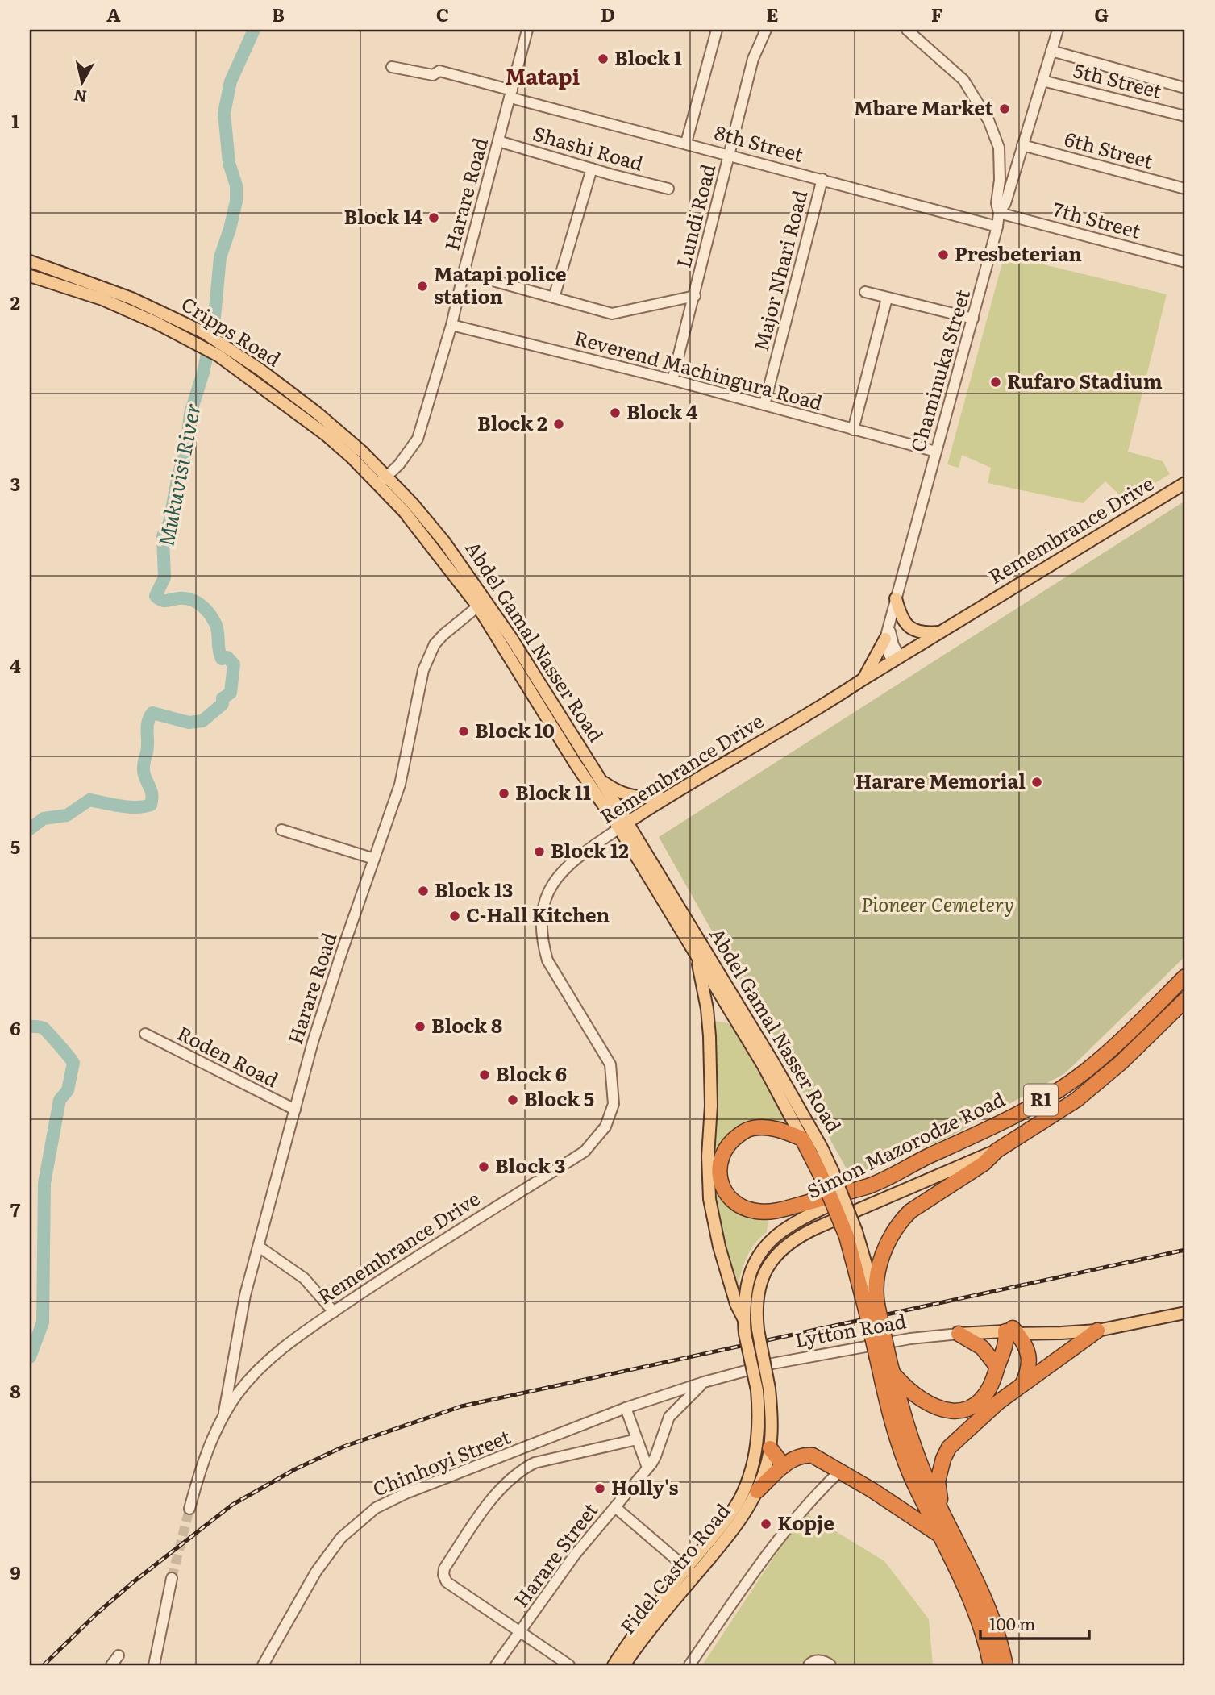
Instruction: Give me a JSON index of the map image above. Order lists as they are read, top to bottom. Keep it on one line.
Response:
{"streets":{"highway":["Abdel Gamal Nasser Road","R1","Simon Mazorodze Road"],"main road":["Cripps Road","Remembrance Drive","Lytton Road","Fidel Castro Road"],"street":["5th Street","8th Street","Shashi Road","6th Street","Harare Road","Lundi Road","7th Street","Major Nhari Road","Reverend Machingura Road","Chaminuka Street","Roden Road","Chinhoyi Street","Harare Street"]},"crossings":[["5th Street","Chaminuka Street"],["8th Street","Harare Road"],["8th Street","Lundi Road"],["8th Street","Major Nhari Road"],["8th Street","Chaminuka Street"],["Shashi Road","Harare Road"],["6th Street","Chaminuka Street"],["Harare Road","Cripps Road"],["Harare Road","Reverend Machingura Road"],["Harare Road","Remembrance Drive"],["Harare Road","Abdel Gamal Nasser Road"],["Harare Road","Roden Road"],["Lundi Road","Reverend Machingura Road"],["7th Street","Chaminuka Street"],["Major Nhari Road","Reverend Machingura Road"],["Cripps Road","Abdel Gamal Nasser Road"],["Reverend Machingura Road","Chaminuka Street"],["Remembrance Drive","Abdel Gamal Nasser Road"],["Simon Mazorodze Road","Fidel Castro Road"],["Lytton Road","Chinhoyi Street"],["Lytton Road","Harare Street"],["Chinhoyi Street","Harare Street"]],"districts":["Matapi"],"water":["Mukuvisi River"],"parks":["Pioneer Cemetery"],"places":["Block 1","Mbare Market","Block 14","Presbeterian","Matapi police station","Rufaro Stadium","Block 4","Block 2","Block 10","Harare Memorial","Block 11","Block 12","Block 13","C-Hall Kitchen","Block 8","Block 6","Block 5","Block 3","Holly's","Kopje"],"scale_bar":"100 m","north":"bottom","grid":{"columns":["A","B","C","D","E","F","G"],"rows":["1","2","3","4","5","6","7","8","9"]}}
